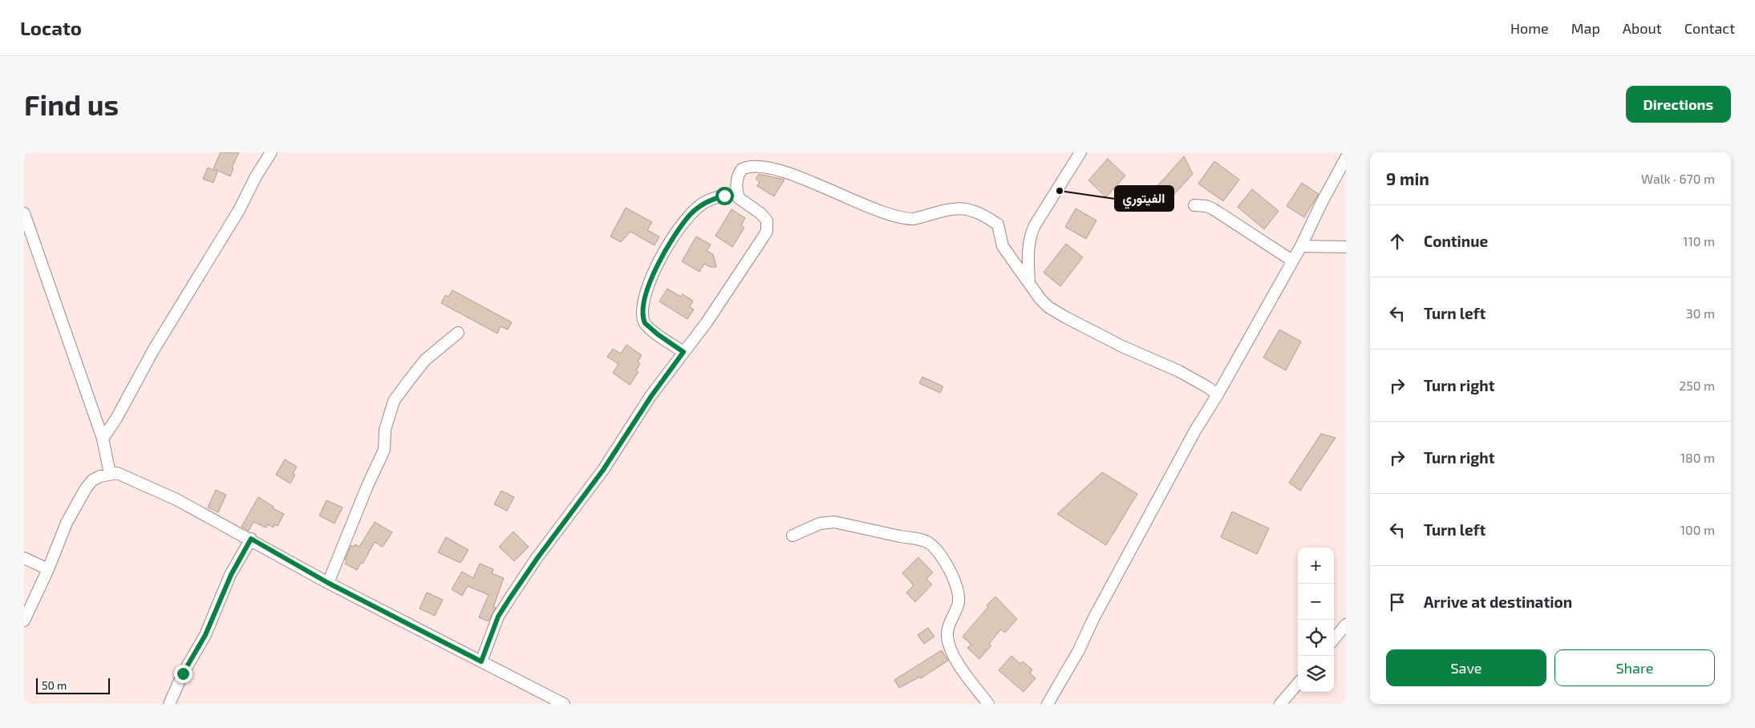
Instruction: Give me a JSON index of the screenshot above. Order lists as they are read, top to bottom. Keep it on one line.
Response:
{"places":["الفيتوري"],"scale_bar":"50 m","page":{"header":"Locato","nav":["Home","Map","About","Contact"],"buttons":["Directions",["Save","Share"]],"title":"Find us","heading":["9 min","Walk · 670 m"],"list":[["Continue","110 m"],["Turn left","30 m"],["Turn right","250 m"],["Turn right","180 m"],["Turn left","100 m"],"Arrive at destination"],"map_buttons":["+","−"],"scale":"50 m"}}
